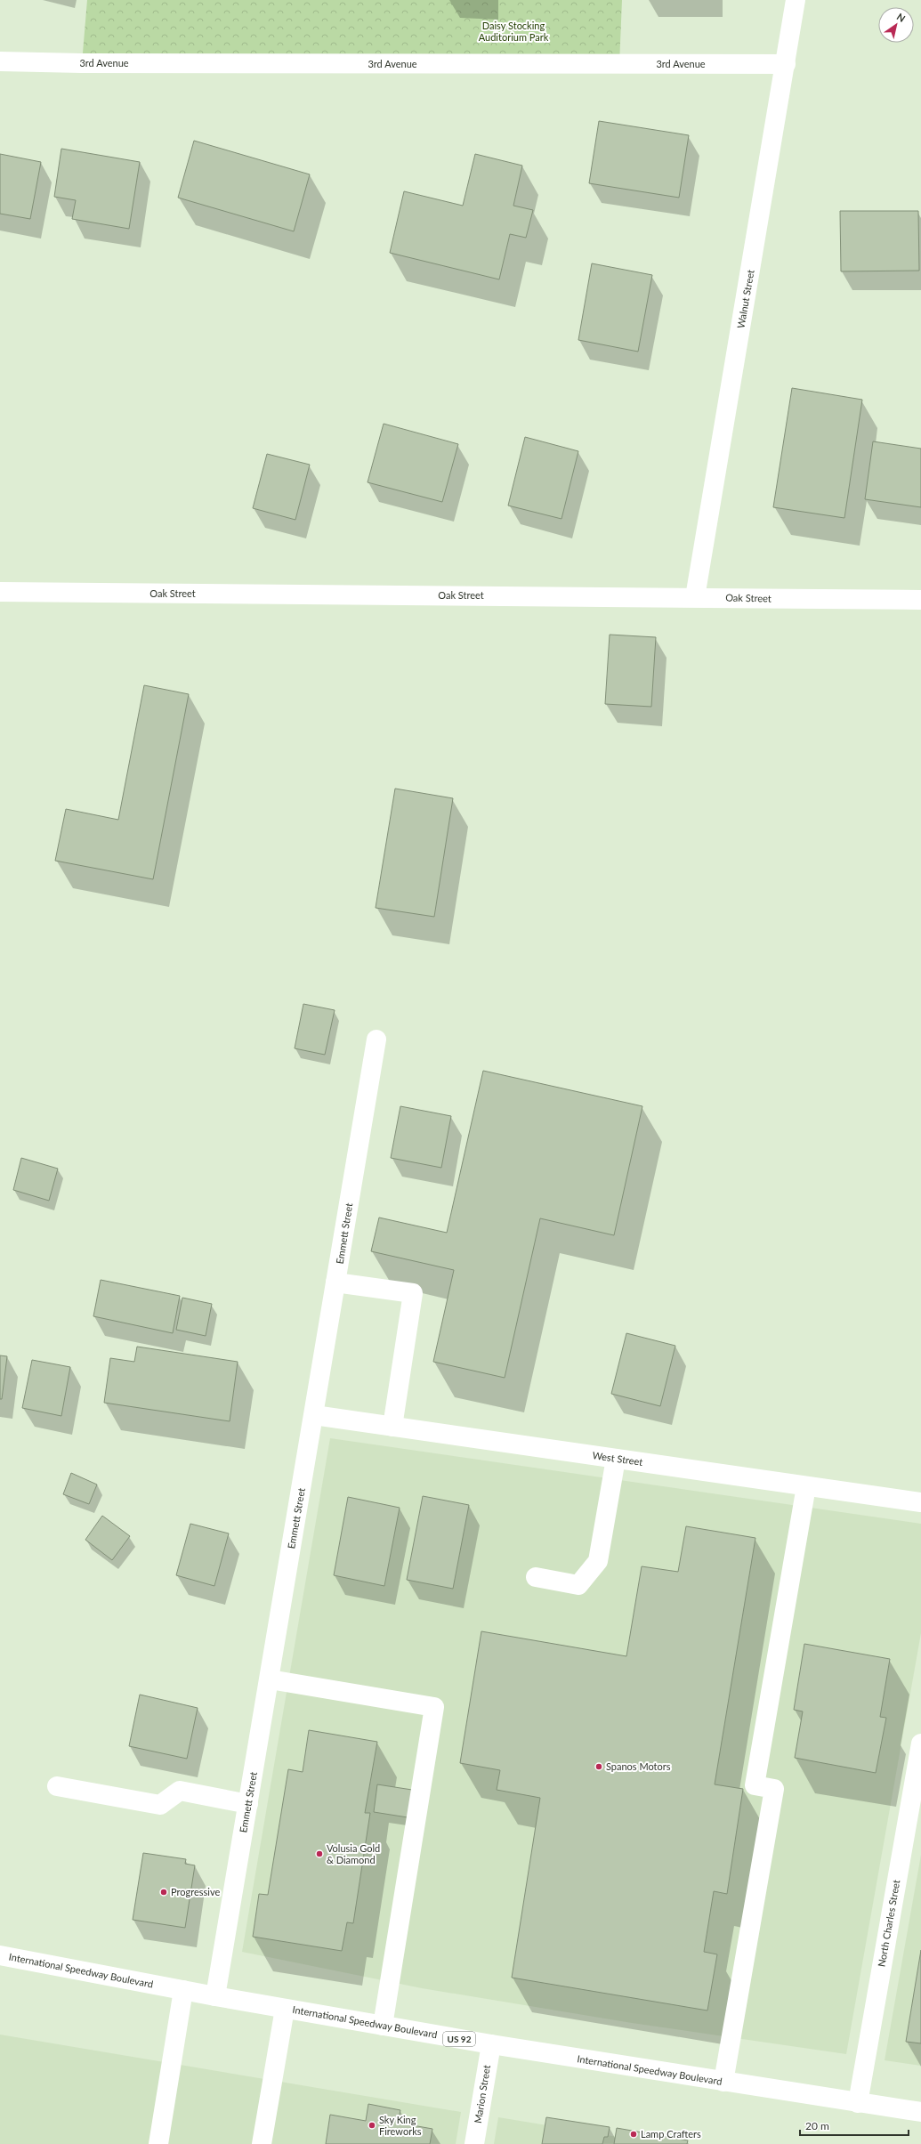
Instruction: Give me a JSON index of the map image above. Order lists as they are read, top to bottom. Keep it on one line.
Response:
{"streets":{"street":["3rd Avenue","Walnut Street","Oak Street","Emmett Street","West Street","North Charles Street","International Speedway Boulevard","US 92","Marion Street"]},"crossings":[["3rd Avenue","Walnut Street"],["Walnut Street","Oak Street"],["Emmett Street","West Street"],["Emmett Street","International Speedway Boulevard"],["North Charles Street","International Speedway Boulevard"],["International Speedway Boulevard","Marion Street"]],"parks":["Daisy Stocking Auditorium Park"],"places":["Spanos Motors","Volusia Gold & Diamond","Progressive","Sky King Fireworks","Lamp Crafters"],"scale_bar":"20 m","north":"top right"}
